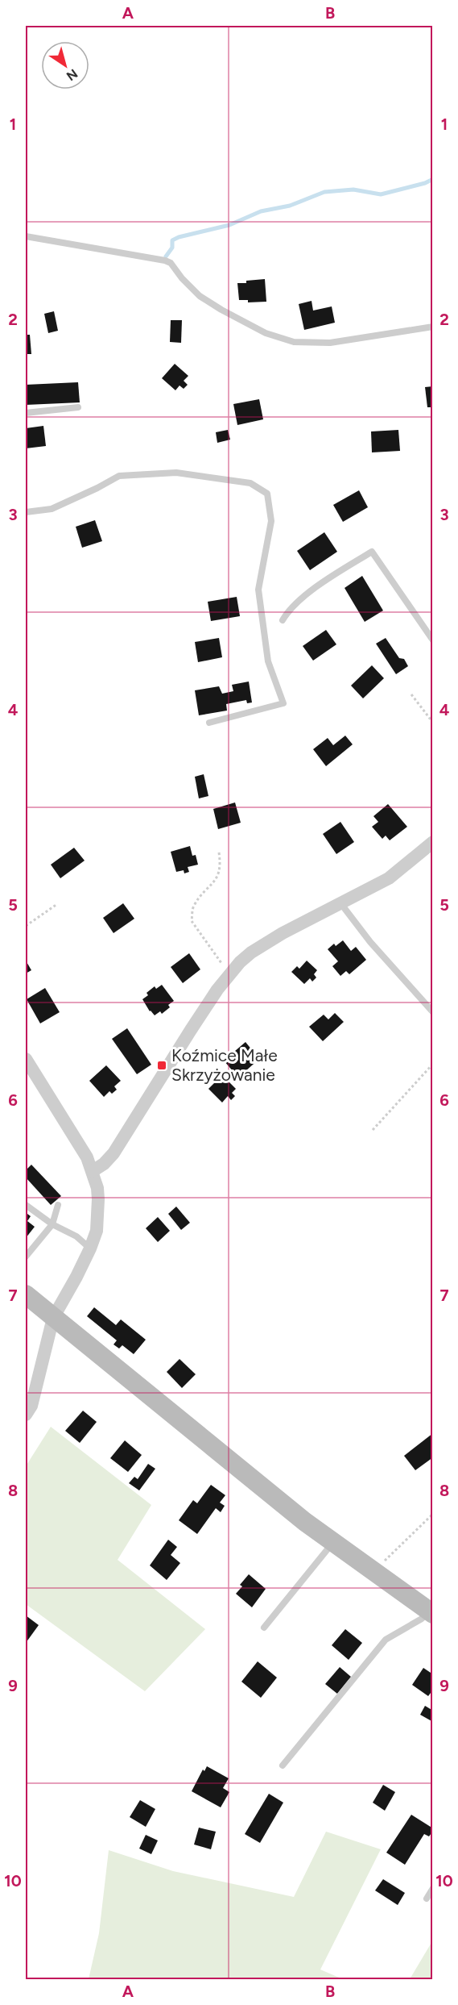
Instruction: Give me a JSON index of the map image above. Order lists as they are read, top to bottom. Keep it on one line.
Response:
{"places":{"transit":["Koźmice Małe Skrzyżowanie"]},"north":"bottom right","grid":{"columns":["A","B"],"rows":["1","2","3","4","5","6","7","8","9","10"]}}
